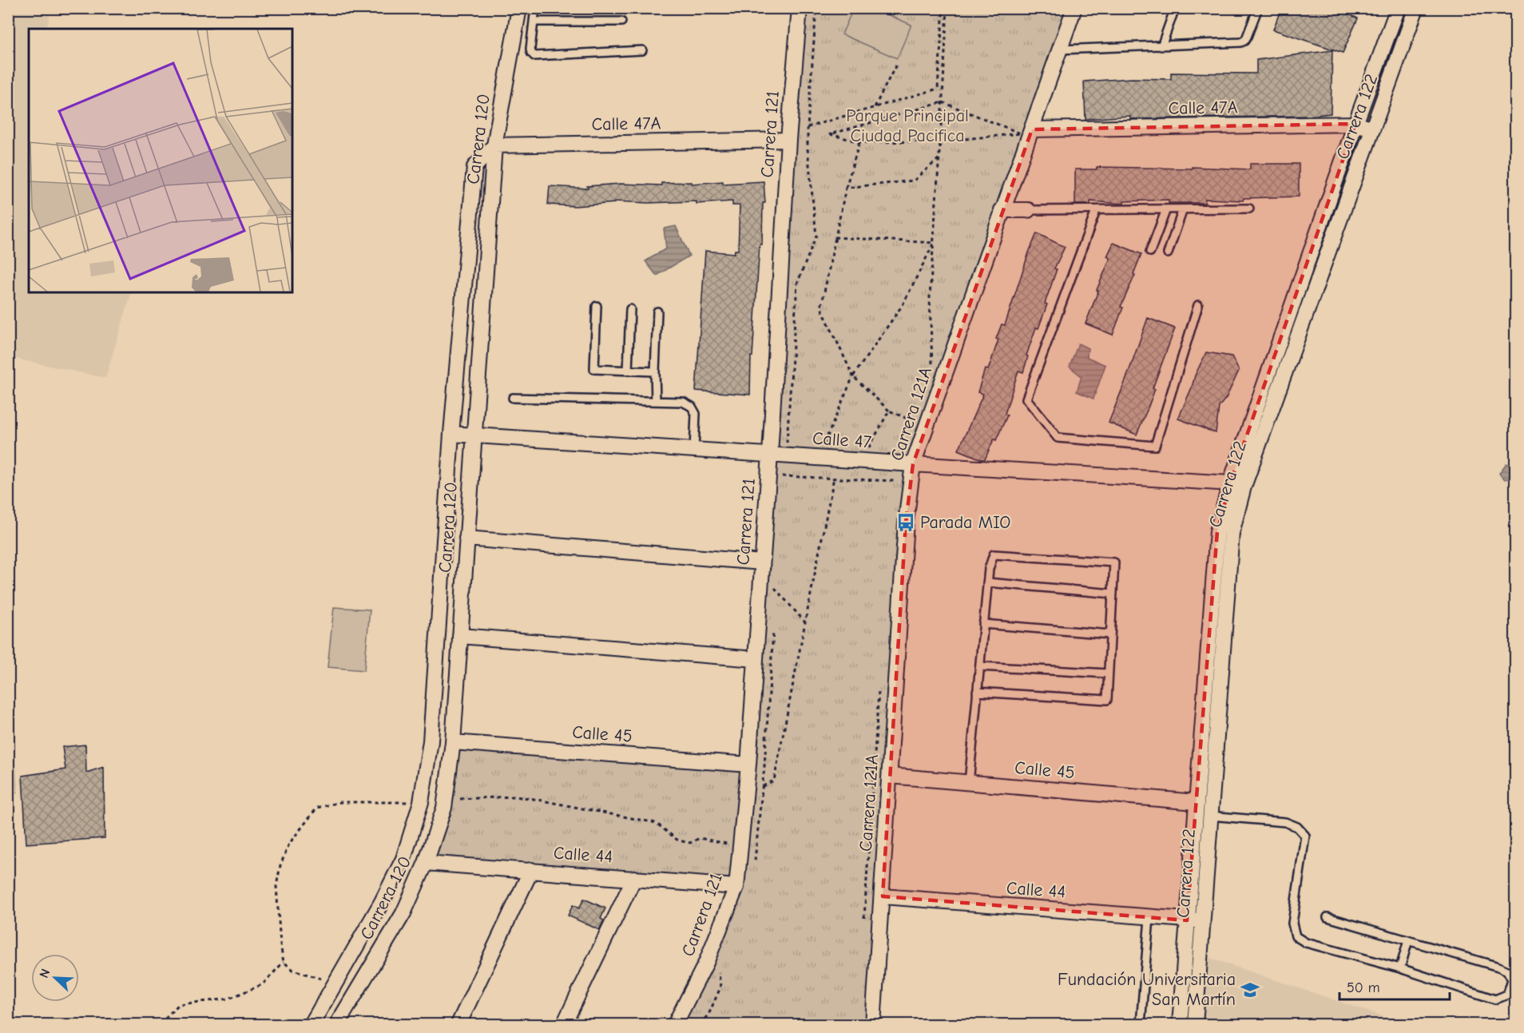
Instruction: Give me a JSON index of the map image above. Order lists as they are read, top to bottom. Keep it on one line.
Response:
{"streets":{"street":["Calle 47A","Carrera 122","Carrera 121","Carrera 120","Carrera 121A","Calle 47","Calle 45","Calle 44"]},"crossings":[["Calle 47A","Carrera 122"],["Calle 47A","Carrera 121"],["Calle 47A","Carrera 120"],["Calle 47A","Carrera 121A"],["Carrera 122","Calle 47"],["Carrera 122","Calle 45"],["Carrera 122","Calle 44"],["Carrera 121","Calle 47"],["Carrera 121","Calle 45"],["Carrera 121","Calle 44"],["Carrera 120","Calle 47"],["Carrera 120","Calle 45"],["Carrera 120","Calle 44"],["Carrera 121A","Calle 47"],["Carrera 121A","Calle 45"],["Carrera 121A","Calle 44"]],"parks":["Parque Principal Ciudad Pacifica"],"places":{"bus stop":["Parada MIO"],"school or university":["Fundación Universitaria San Martín"]},"scale_bar":"50 m","north":"top left"}
